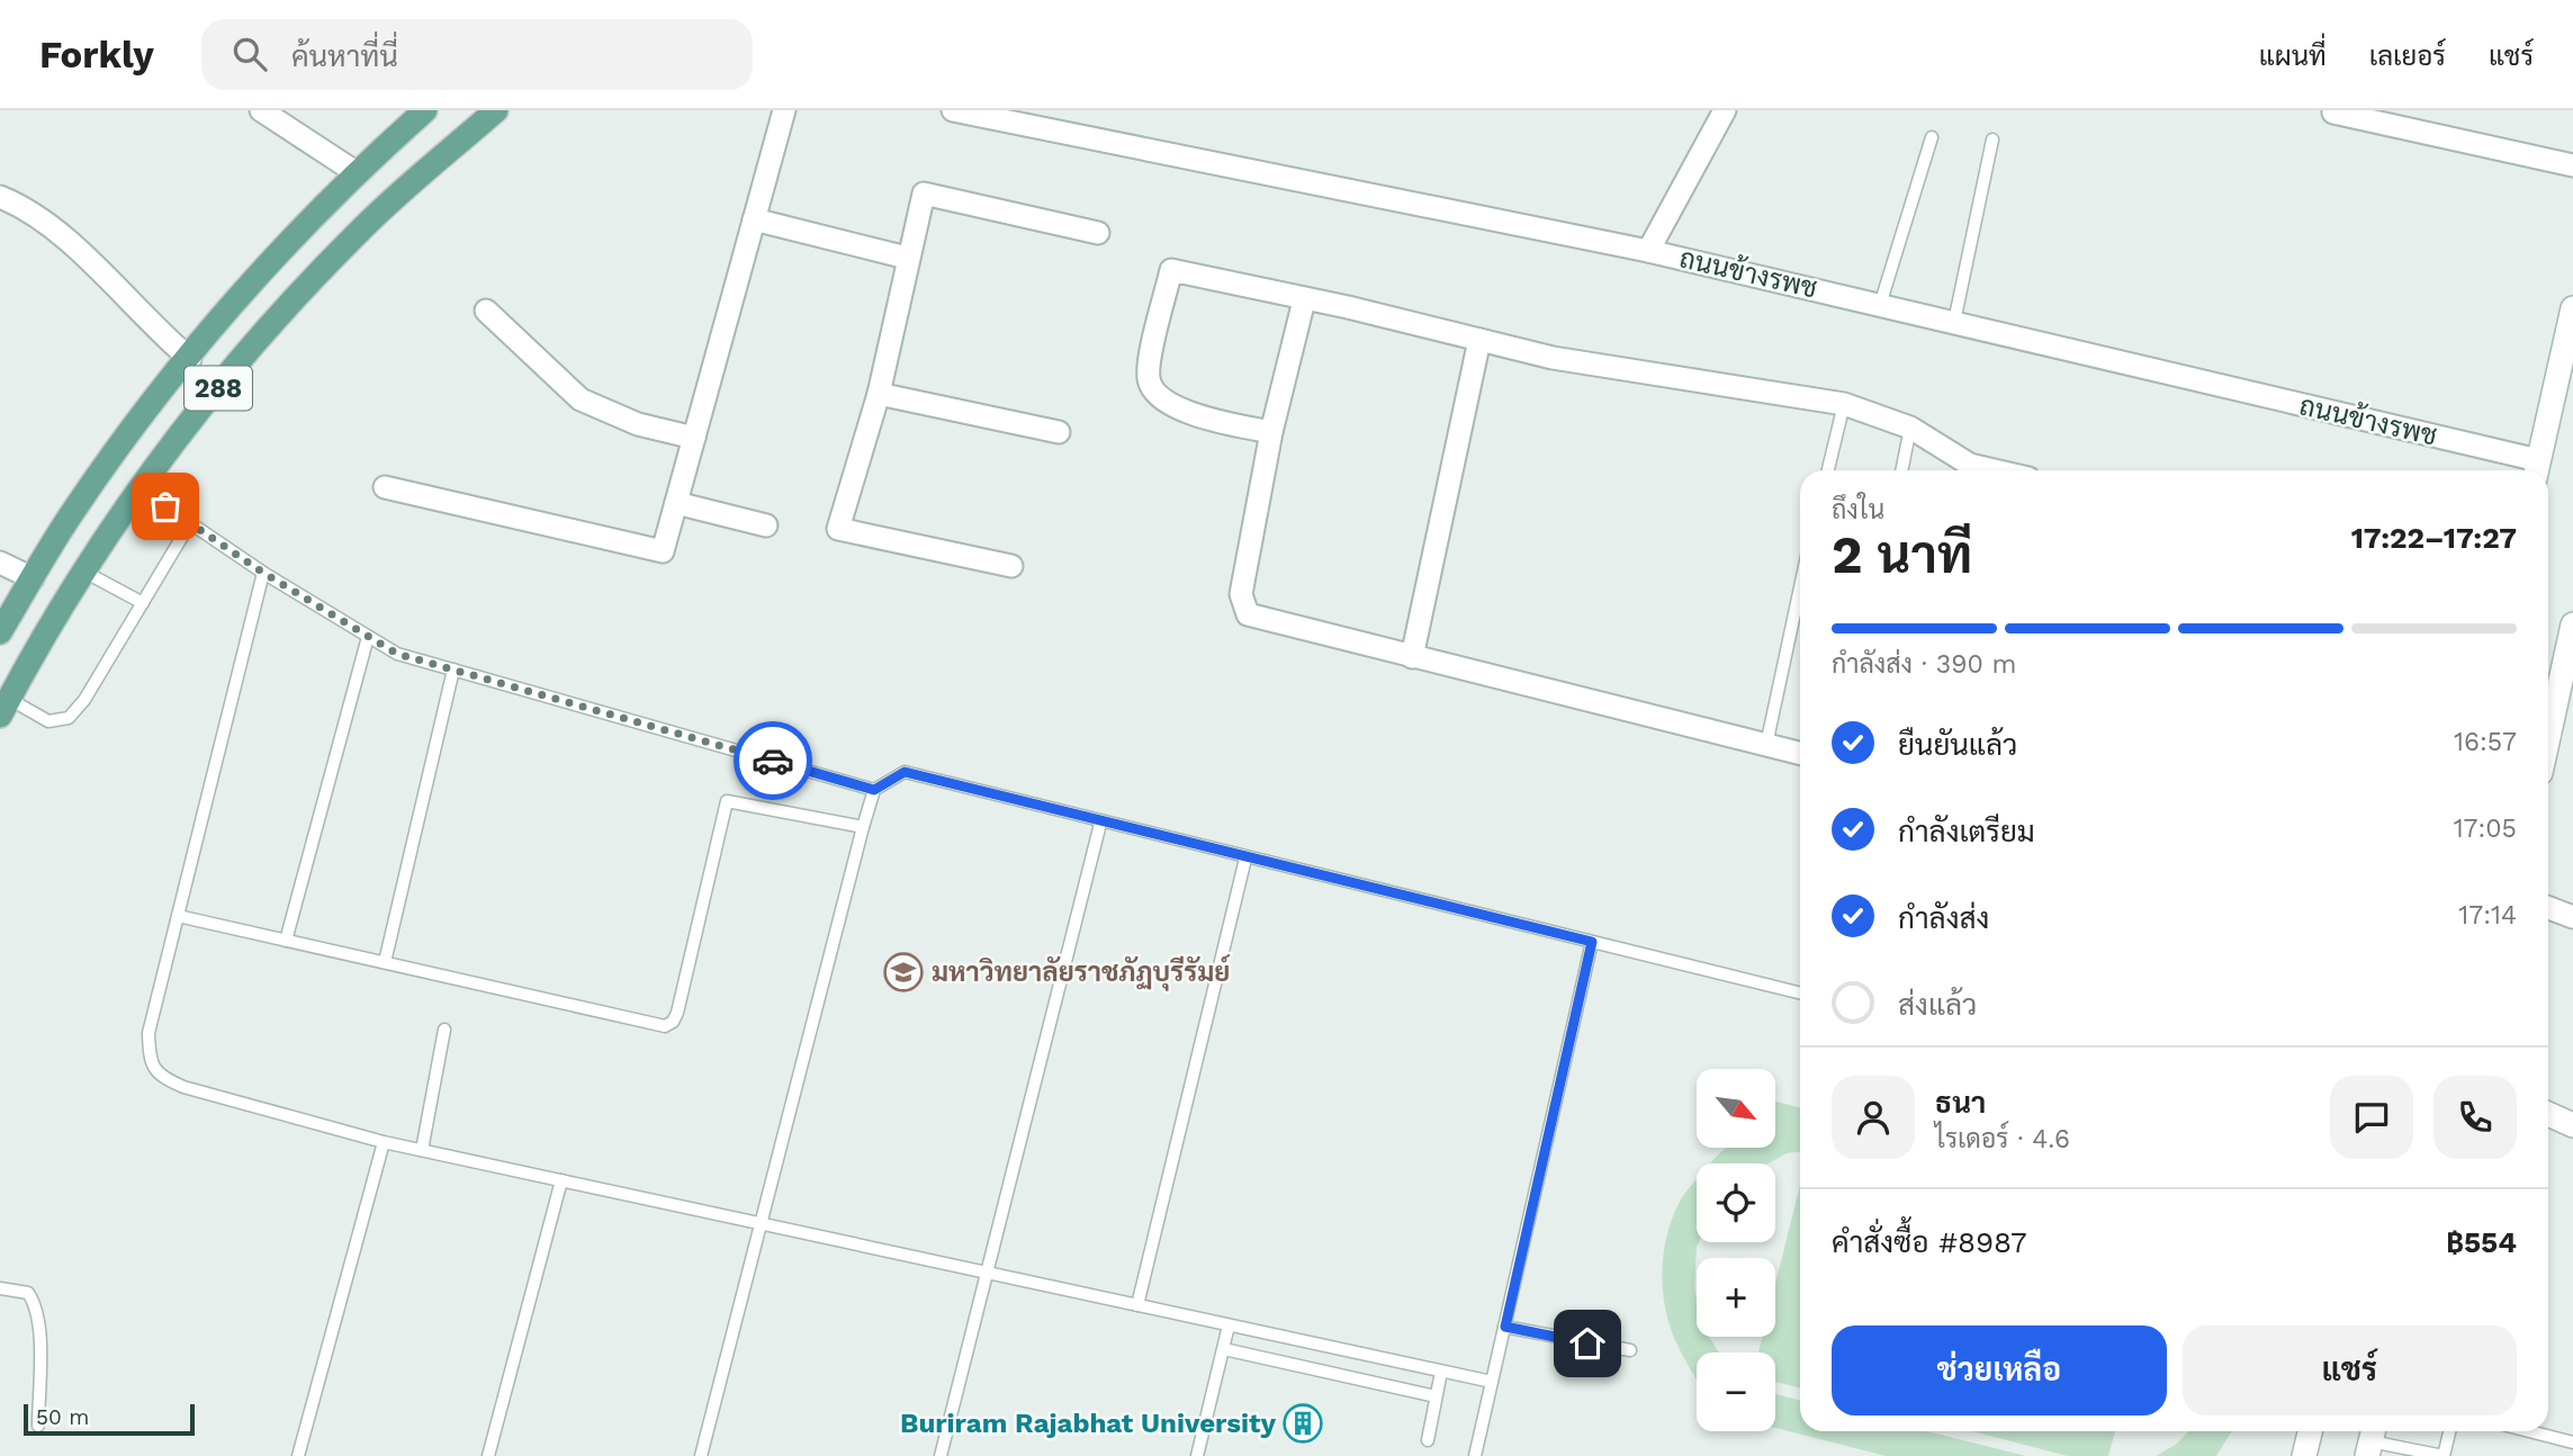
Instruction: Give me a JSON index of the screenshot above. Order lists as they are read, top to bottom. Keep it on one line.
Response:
{"streets":{"main road":["288"],"street":["ถนนข้างรพช"]},"places":{"school or university":["มหาวิทยาลัยราชภัฏบุรีรัมย์"],"building":["Buriram Rajabhat University"]},"scale_bar":"50 m","north":"bottom right","page":{"header":"Forkly","search":"ค้นหาที่นี่","nav":["แผนที่","เลเยอร์","แชร์"],"heading":["2 นาที","ถึงใน","17:22–17:27"],"panel":["ธนา","ไรเดอร์ · 4.6","คำสั่งซื้อ #8987","฿554"],"bar":"กำลังส่ง · 390 m","list":[["ยืนยันแล้ว","16:57"],["กำลังเตรียม","17:05"],["กำลังส่ง","17:14"],"ส่งแล้ว"],"map_buttons":["+","−"],"buttons":["ช่วยเหลือ","แชร์"],"scale":"50 m"}}
